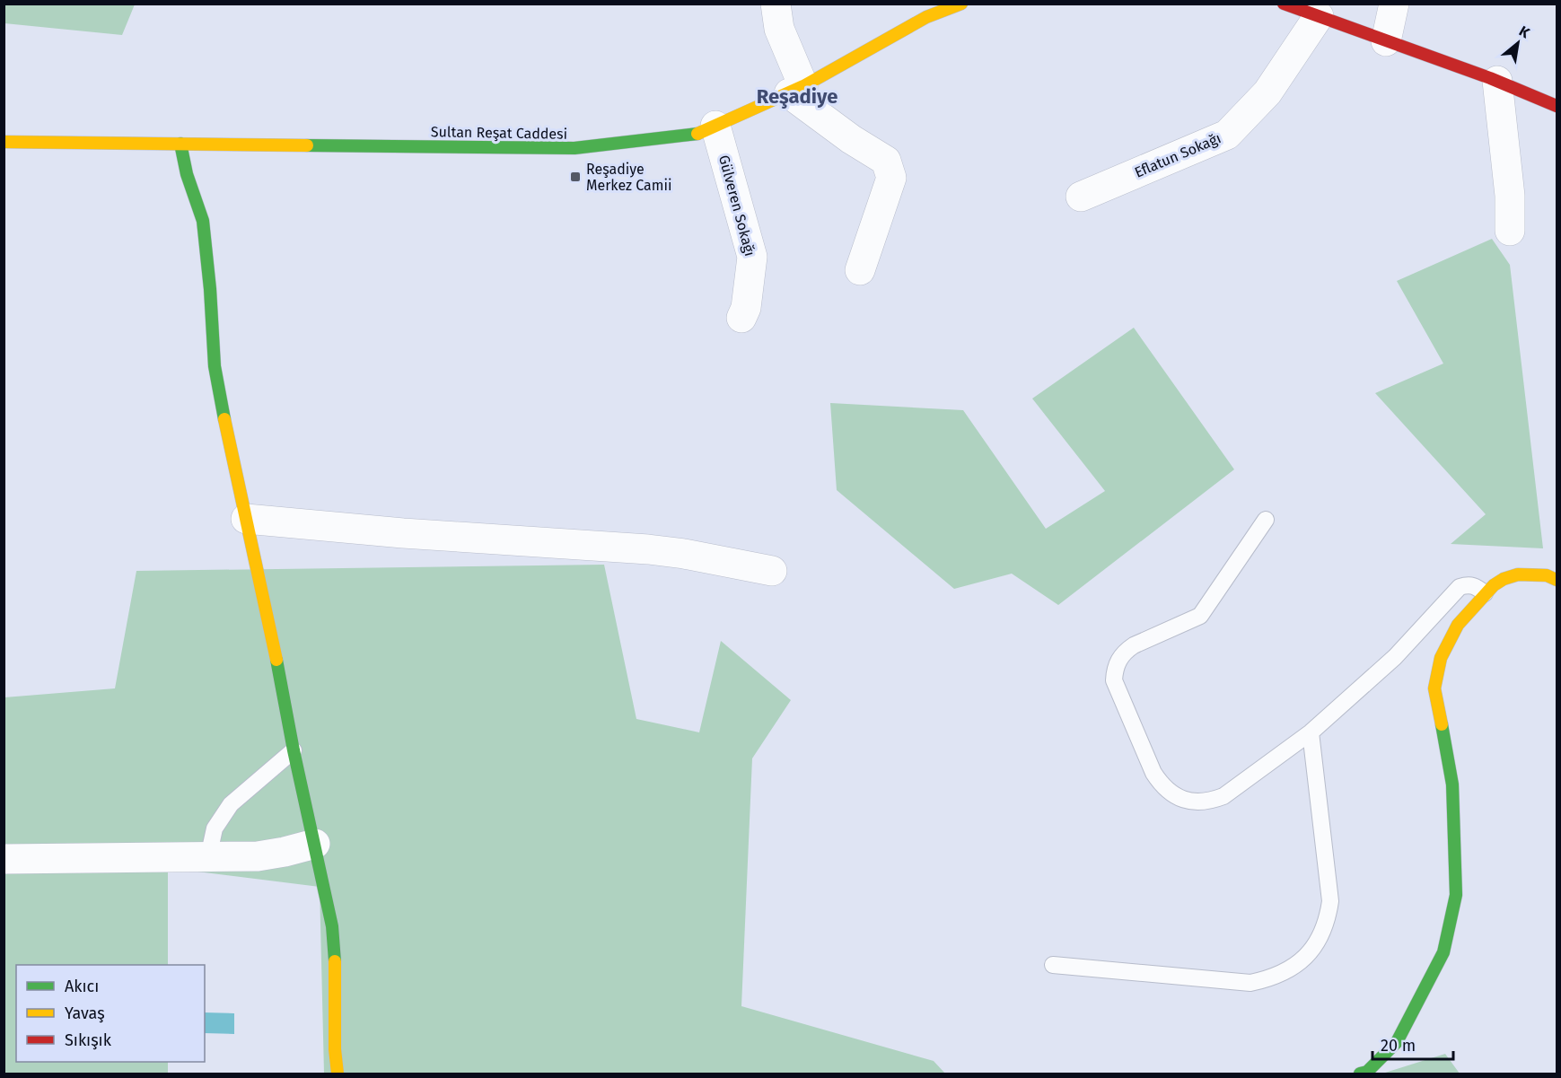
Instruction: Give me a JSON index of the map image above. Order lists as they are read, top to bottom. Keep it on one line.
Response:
{"streets":{"street":["Sultan Reşat Caddesi","Eflatun Sokağı","Gülveren Sokağı"]},"crossings":[["Sultan Reşat Caddesi","Gülveren Sokağı"]],"districts":["Reşadiye"],"places":{"transit":["Reşadiye Merkez Camii"]},"legend":["Akıcı","Yavaş","Sıkışık"],"scale_bar":"20 m","north":"top right"}
